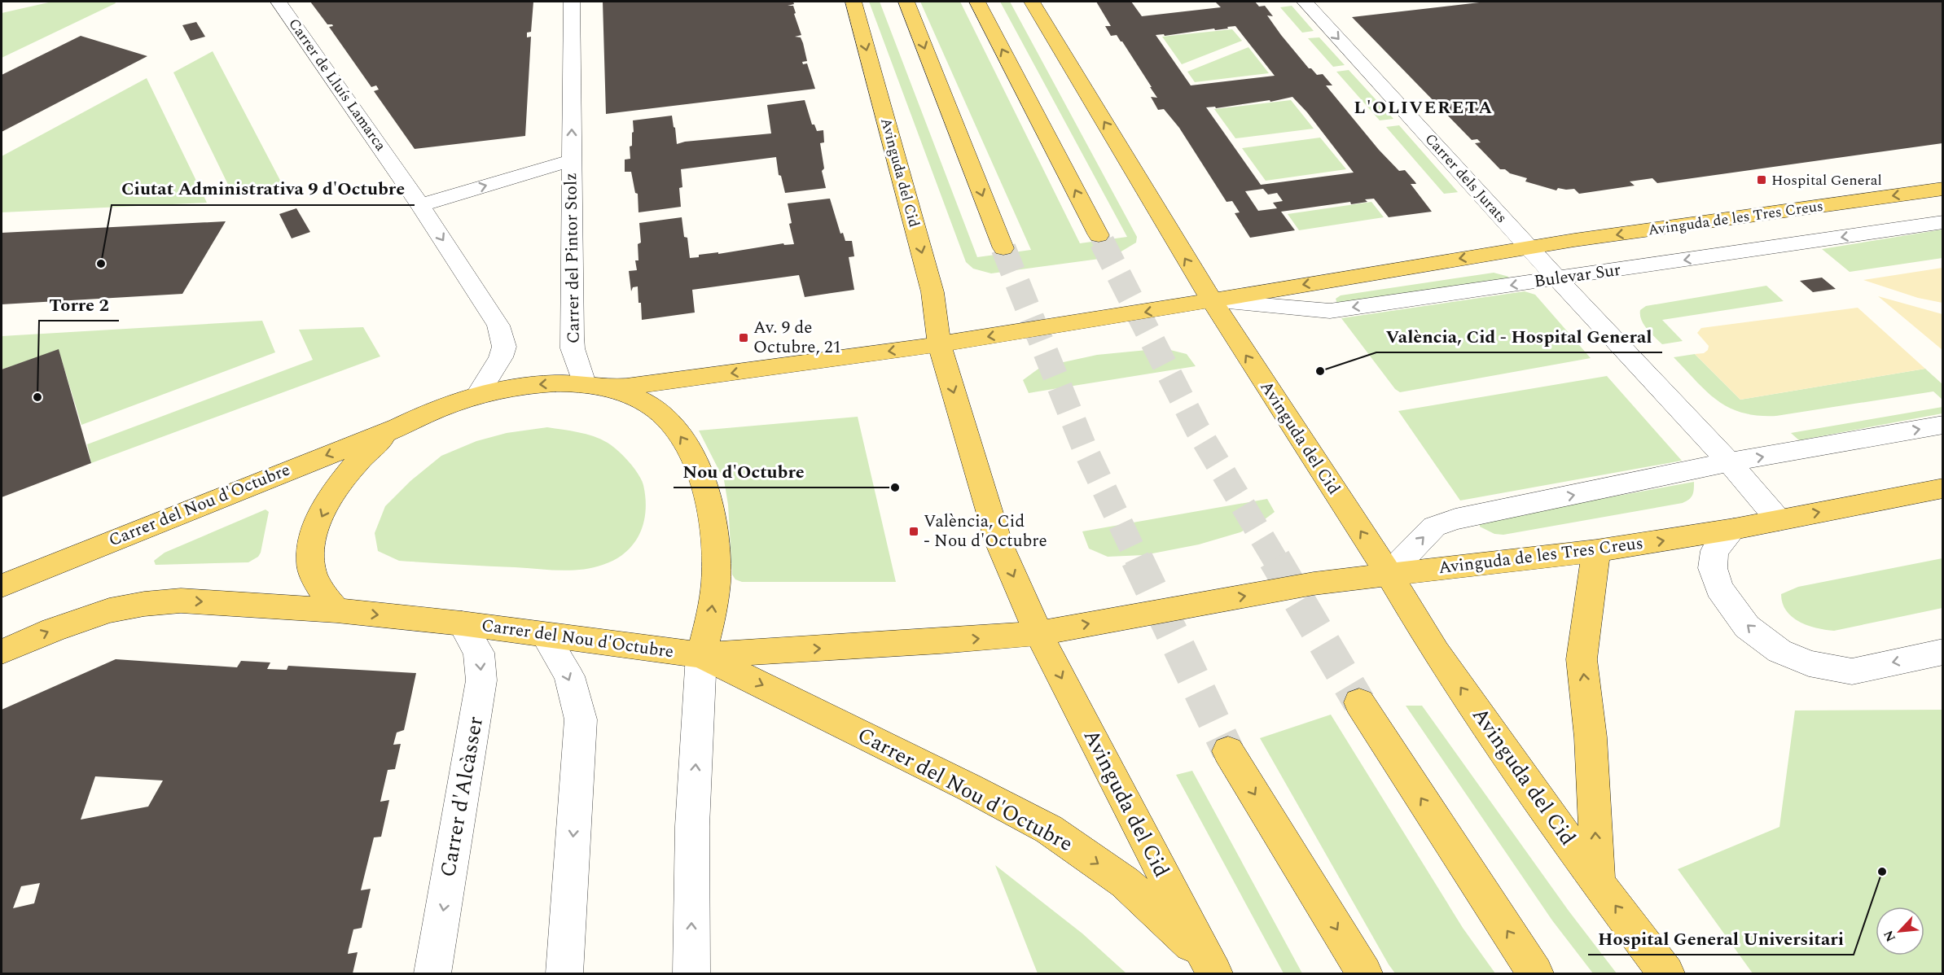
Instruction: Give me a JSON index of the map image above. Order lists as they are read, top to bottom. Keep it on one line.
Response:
{"streets":{"main road":["Avinguda del Cid","Avinguda de les Tres Creus","Carrer del Nou d'Octubre"],"street":["Carrer de Lluís Lamarca","Carrer dels Jurats","Carrer del Pintor Stolz","Bulevar Sur","Carrer d'Alcàsser"]},"crossings":[["Carrer de Lluís Lamarca","Carrer del Pintor Stolz"],["Carrer de Lluís Lamarca","Carrer del Nou d'Octubre"],["Avinguda del Cid","Avinguda de les Tres Creus"],["Avinguda del Cid","Bulevar Sur"],["Avinguda del Cid","Carrer del Nou d'Octubre"],["Carrer dels Jurats","Avinguda de les Tres Creus"],["Avinguda de les Tres Creus","Bulevar Sur"],["Carrer del Pintor Stolz","Carrer del Nou d'Octubre"],["Carrer del Nou d'Octubre","Carrer d'Alcàsser"]],"one_way":["Carrer de Lluís Lamarca","Carrer dels Jurats","Carrer del Pintor Stolz"],"districts":["L'OLIVERETA"],"places":{"transit":["Hospital General","Av. 9 de Octubre, 21","València, Cid - Nou d'Octubre"],"other":["Ciutat Administrativa 9 d'Octubre","València, Cid - Hospital General","Torre 2","Nou d'Octubre","Hospital General Universitari"]},"north":"bottom left"}
